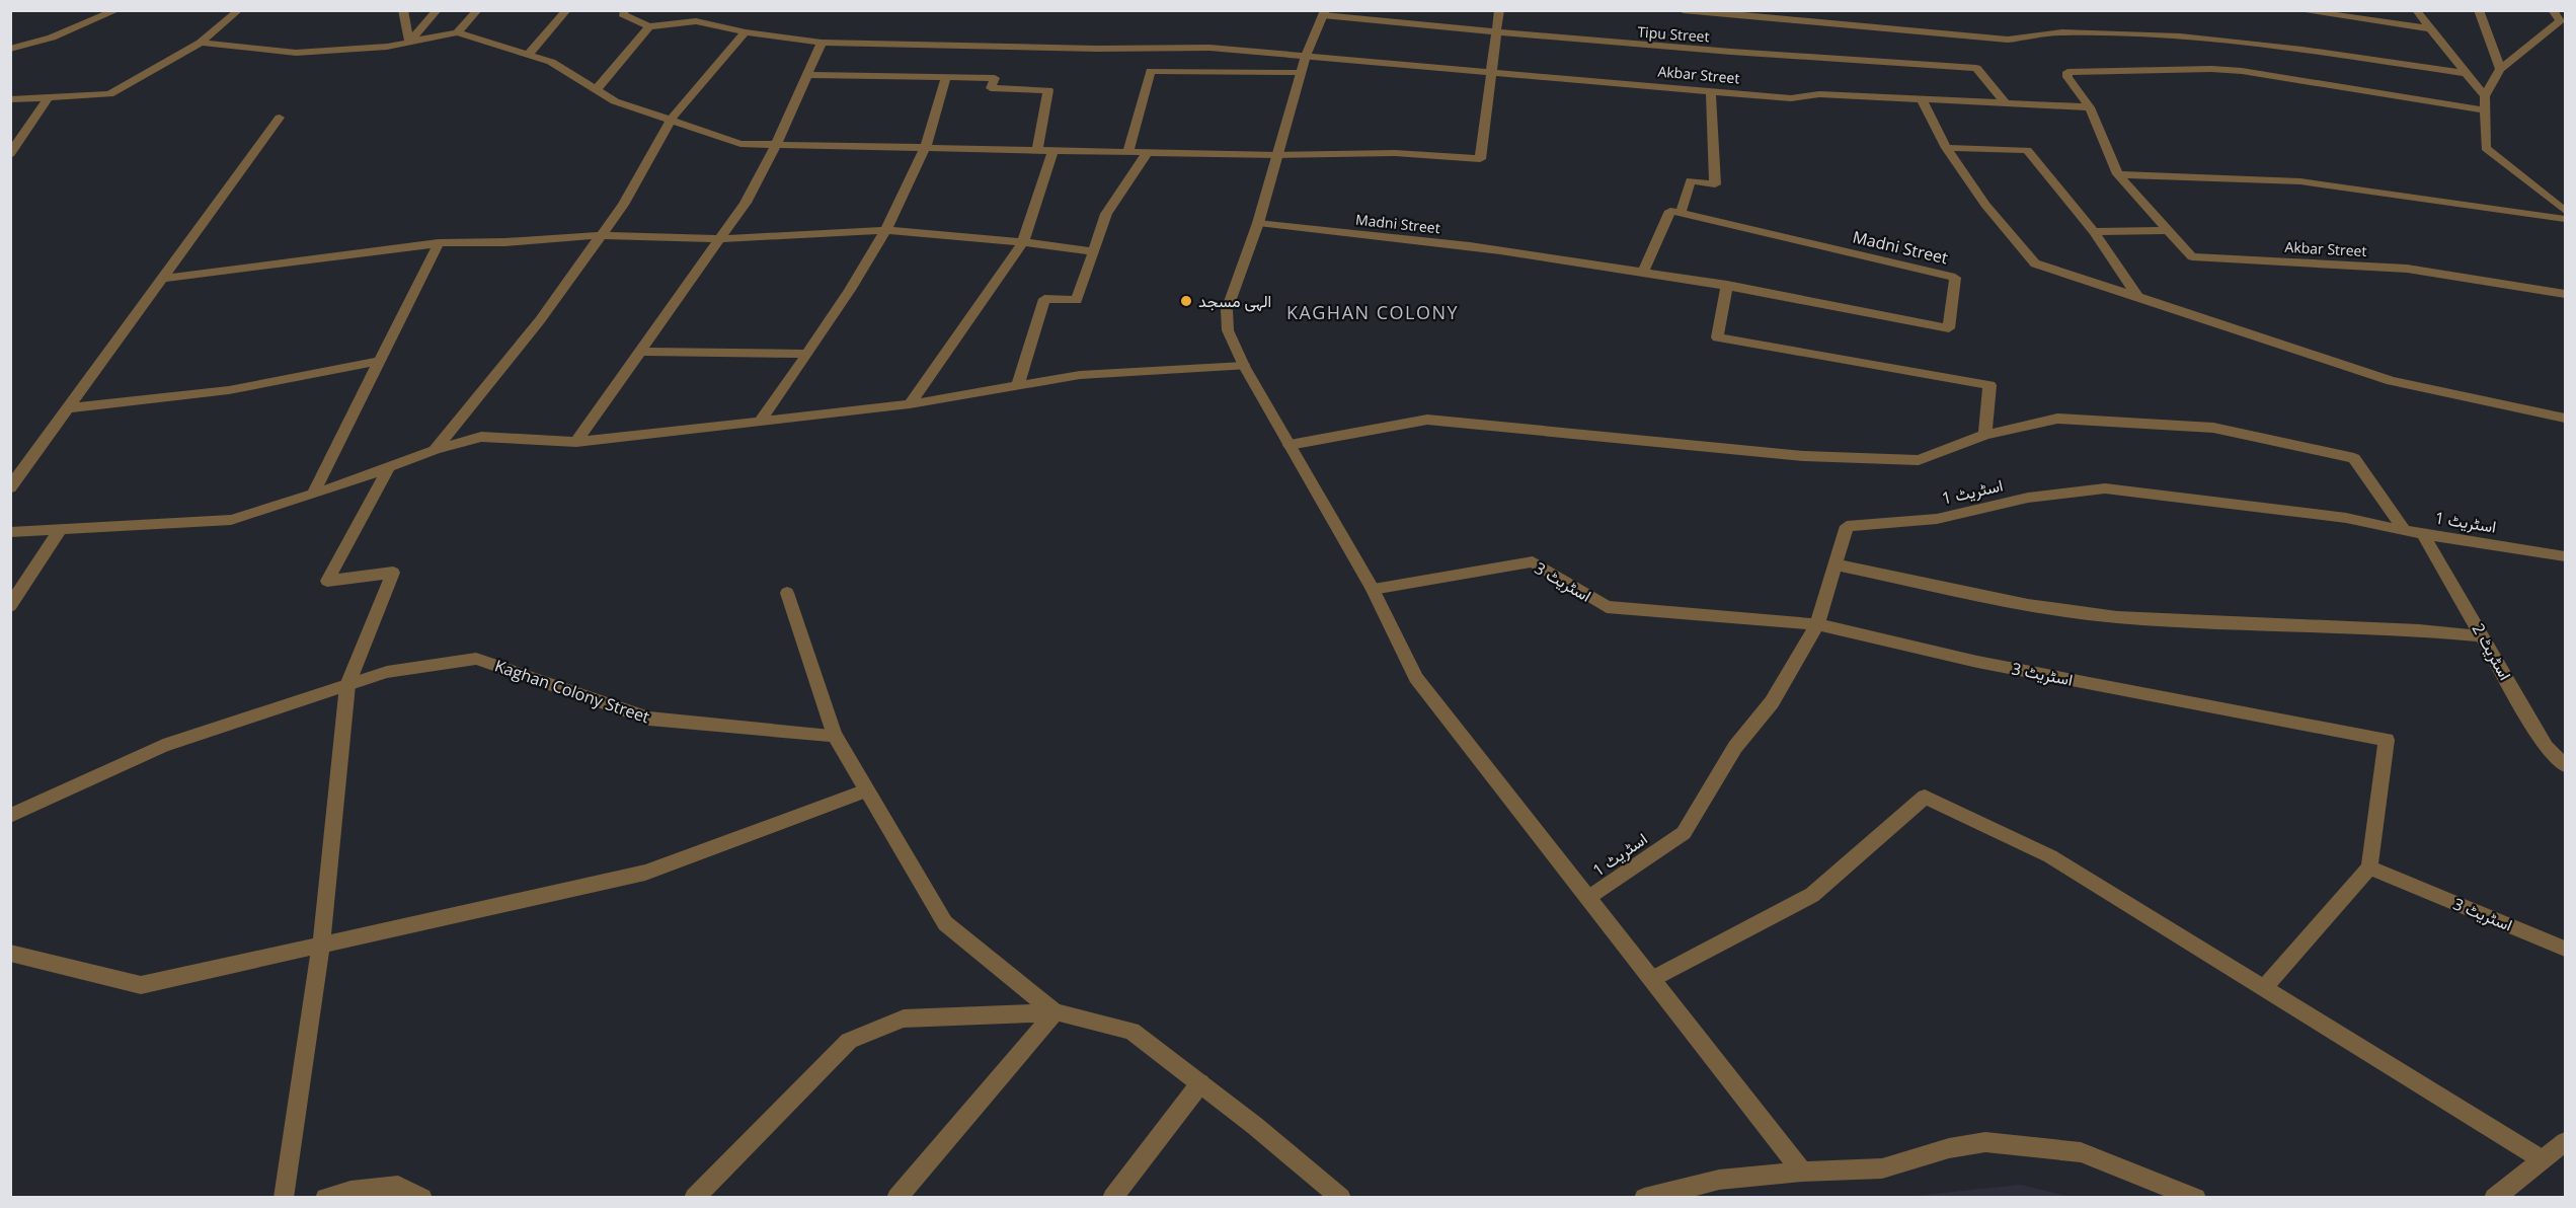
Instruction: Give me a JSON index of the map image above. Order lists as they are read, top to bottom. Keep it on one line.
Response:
{"streets":{"street":["Tipu Street","Akbar Street","Madni Street","اسٹریٹ 1","اسٹریٹ 3","اسٹریٹ 2","Kaghan Colony Street"]},"crossings":[["Tipu Street","Akbar Street"],["اسٹریٹ 1","اسٹریٹ 3"],["اسٹریٹ 1","اسٹریٹ 2"]],"districts":["KAGHAN COLONY"],"places":["الہی مسجد"]}
